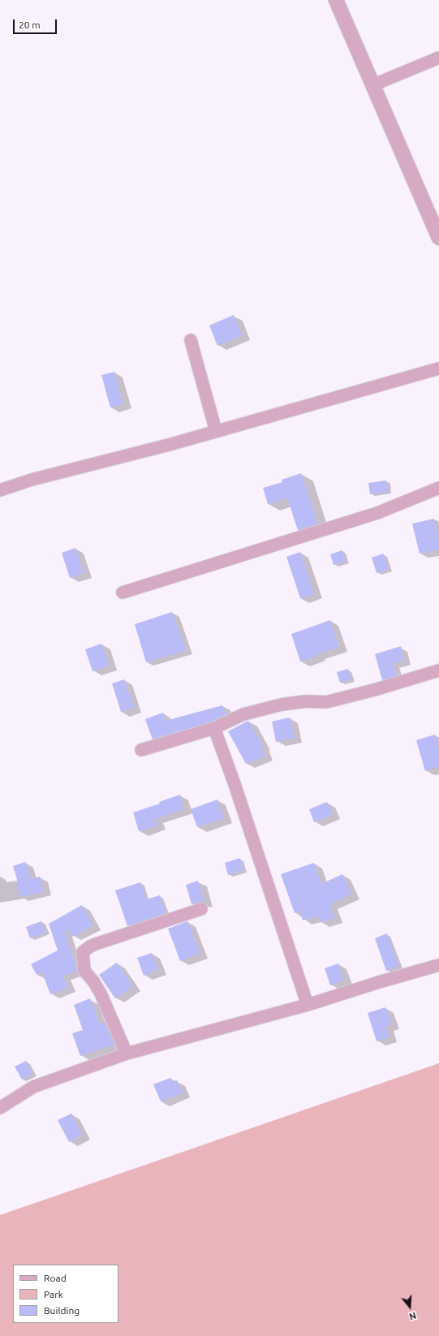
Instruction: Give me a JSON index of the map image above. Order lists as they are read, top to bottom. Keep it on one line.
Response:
{"legend":["Road","Park","Building"],"scale_bar":"20 m","north":"bottom"}
